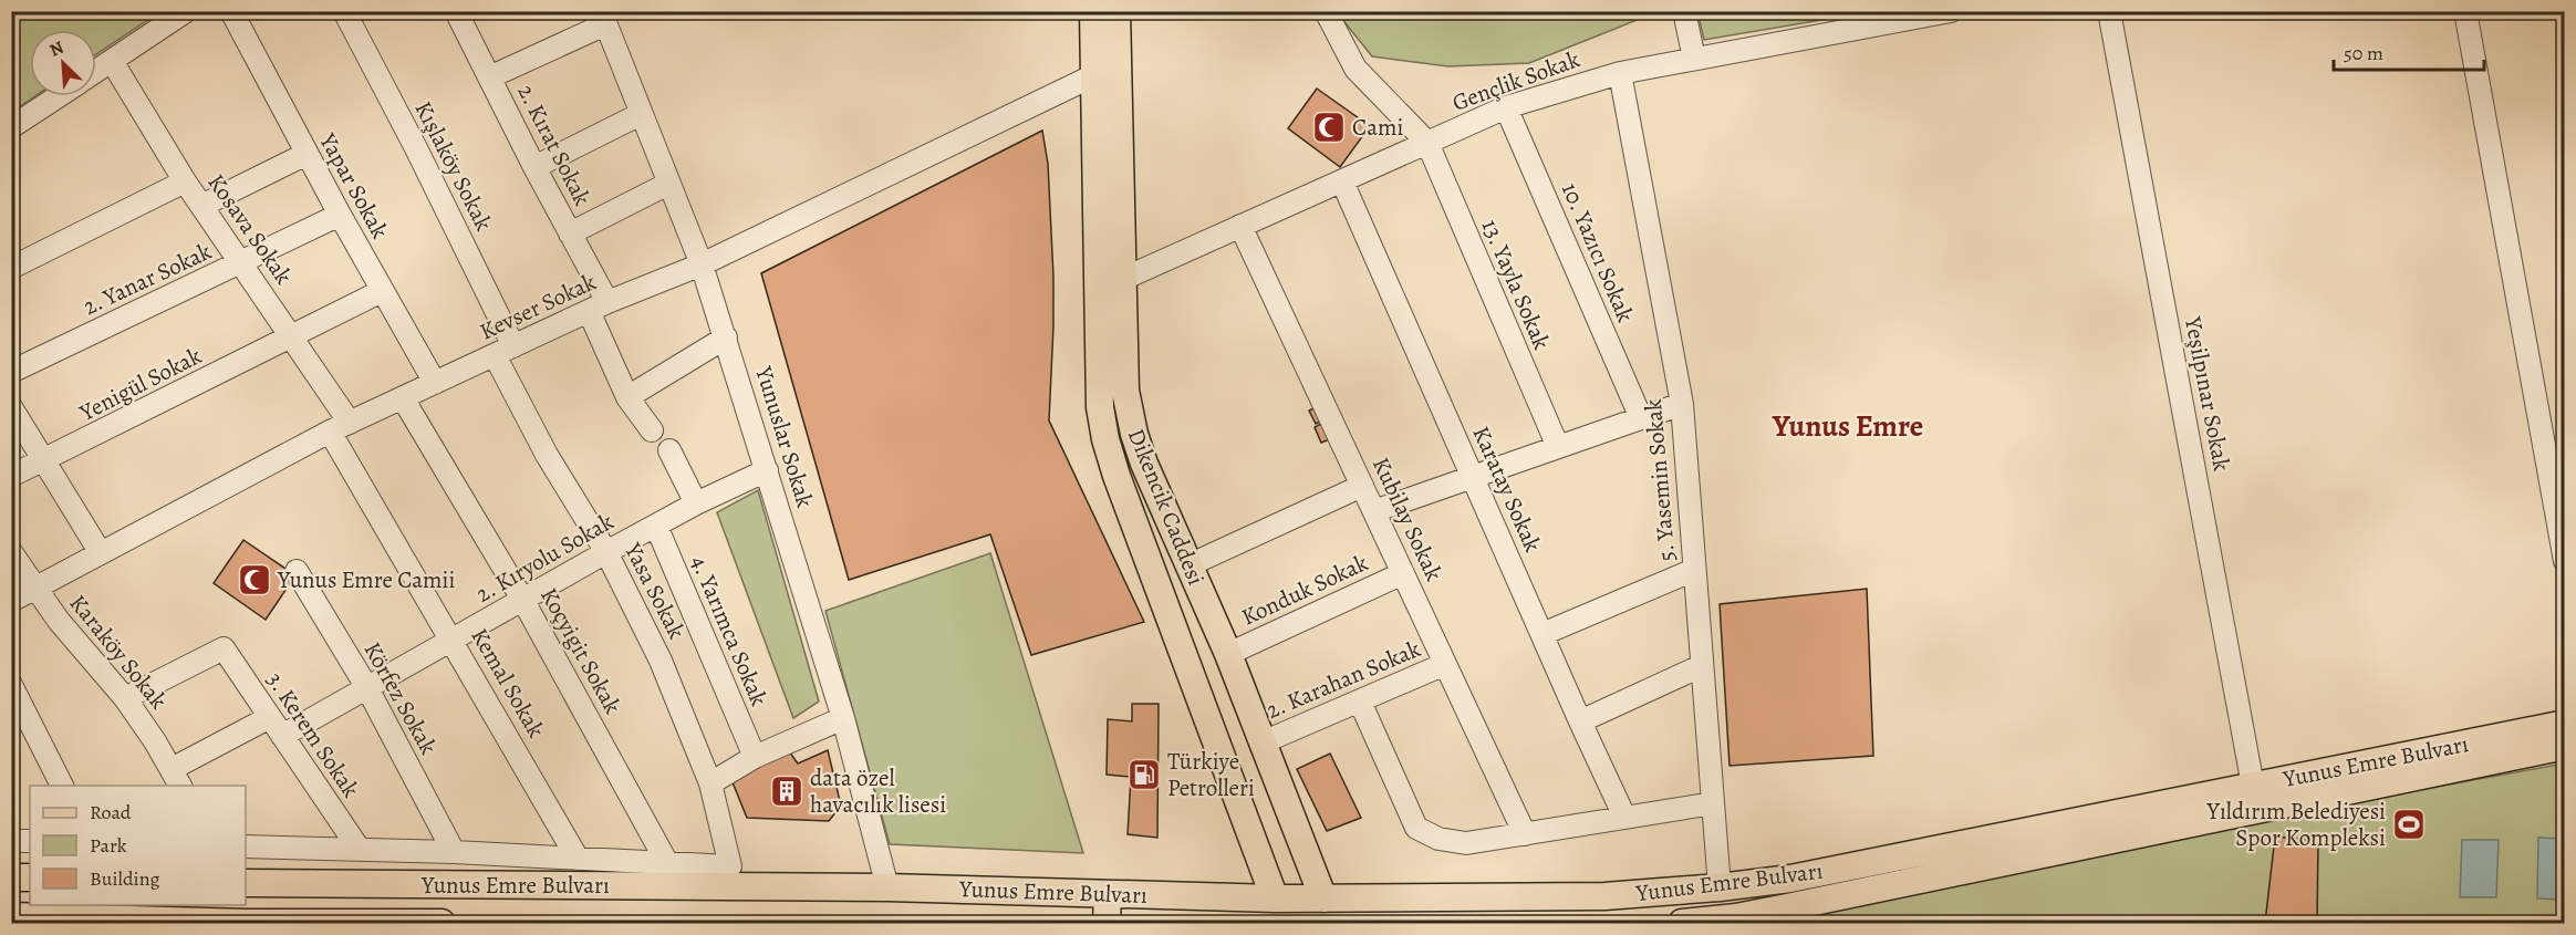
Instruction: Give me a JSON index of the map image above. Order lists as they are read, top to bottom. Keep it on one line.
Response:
{"streets":{"main road":["Dikencik Caddesi","Yunus Emre Bulvarı"],"street":["Gençlik Sokak","2. Kırat Sokak","Kışlaköy Sokak","Yapar Sokak","Kosava Sokak","10. Yazıcı Sokak","2. Yanar Sokak","13. Yayla Sokak","Kevser Sokak","Yenigül Sokak","Yeşilpınar Sokak","Yunuslar Sokak","5. Yasemin Sokak","Karatay Sokak","Kubilay Sokak","2. Kıryolu Sokak","Konduk Sokak","Yasa Sokak","4. Yarımca Sokak","Koçyigit Sokak","Karaköy Sokak","2. Karahan Sokak","Kemal Sokak","Körfez Sokak","3. Kerem Sokak"]},"crossings":[["Gençlik Sokak","10. Yazıcı Sokak"],["Gençlik Sokak","13. Yayla Sokak"],["Gençlik Sokak","5. Yasemin Sokak"],["Gençlik Sokak","Karatay Sokak"],["Gençlik Sokak","Dikencik Caddesi"],["Gençlik Sokak","Kubilay Sokak"],["2. Kırat Sokak","Kevser Sokak"],["Kışlaköy Sokak","Kevser Sokak"],["Kışlaköy Sokak","Yasa Sokak"],["Yapar Sokak","2. Yanar Sokak"],["Yapar Sokak","Kevser Sokak"],["Yapar Sokak","Yenigül Sokak"],["Kosava Sokak","2. Yanar Sokak"],["Kosava Sokak","Kevser Sokak"],["Kosava Sokak","Yenigül Sokak"],["Kosava Sokak","Kemal Sokak"],["Kevser Sokak","Yunuslar Sokak"],["Kevser Sokak","Dikencik Caddesi"],["Kevser Sokak","Yasa Sokak"],["Kevser Sokak","Koçyigit Sokak"],["Kevser Sokak","Karaköy Sokak"],["Kevser Sokak","Kemal Sokak"],["Yeşilpınar Sokak","Yunus Emre Bulvarı"],["Yunuslar Sokak","2. Kıryolu Sokak"],["Yunuslar Sokak","Yunus Emre Bulvarı"],["5. Yasemin Sokak","Yunus Emre Bulvarı"],["Dikencik Caddesi","Konduk Sokak"],["Dikencik Caddesi","2. Karahan Sokak"],["Dikencik Caddesi","Yunus Emre Bulvarı"],["Kubilay Sokak","Konduk Sokak"],["Kubilay Sokak","2. Karahan Sokak"],["2. Kıryolu Sokak","Yasa Sokak"],["2. Kıryolu Sokak","4. Yarımca Sokak"],["2. Kıryolu Sokak","Koçyigit Sokak"],["2. Kıryolu Sokak","Kemal Sokak"],["2. Kıryolu Sokak","Körfez Sokak"],["2. Kıryolu Sokak","3. Kerem Sokak"],["Yasa Sokak","Koçyigit Sokak"],["Karaköy Sokak","3. Kerem Sokak"]],"districts":["Yunus Emre"],"places":{"mosque":["Cami","Yunus Emre Camii"],"fuel station":["Türkiye Petrolleri"],"building":["data özel havacılık lisesi"],"sports":["Yıldırım Belediyesi Spor Kompleksi"]},"legend":["Road","Park","Building"],"scale_bar":"50 m","north":"top left"}
